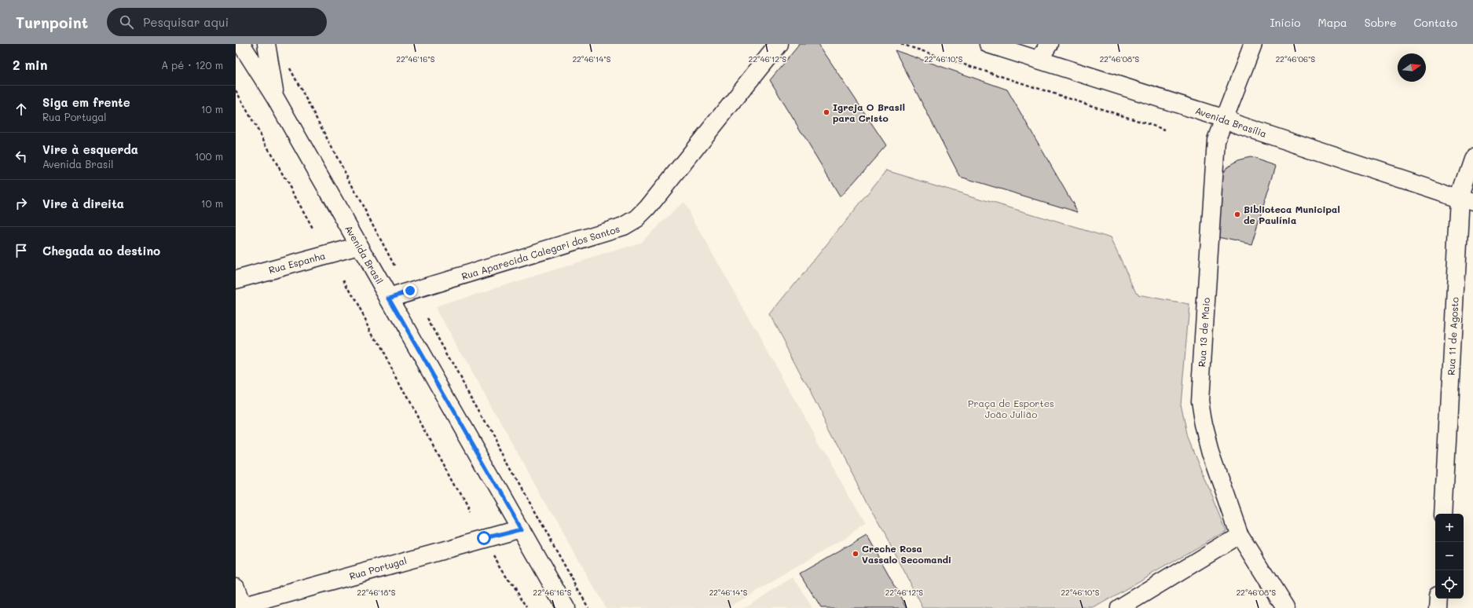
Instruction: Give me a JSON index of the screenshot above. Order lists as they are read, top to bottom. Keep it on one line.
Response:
{"streets":{"street":["Avenida Brasília","Rua Aparecida Calegari dos Santos","Avenida Brasil","Rua Espanha","Rua 13 de Maio","Rua 11 de Agosto","Rua Portugal"]},"crossings":[["Avenida Brasília","Rua 13 de Maio"],["Avenida Brasília","Rua 11 de Agosto"],["Rua Aparecida Calegari dos Santos","Avenida Brasil"],["Avenida Brasil","Rua Espanha"],["Avenida Brasil","Rua Portugal"]],"parks":["Praça de Esportes João Julião"],"places":["Igreja O Brasil para Cristo","Biblioteca Municipal de Paulínia","Creche Rosa Vassalo Secomandi"],"north":"right","page":{"header":"Turnpoint","search":"Pesquisar aqui","nav":["Início","Mapa","Sobre","Contato"],"heading":["2 min","A pé · 120 m"],"list":[["Siga em frente","Rua Portugal","10 m"],["Vire à esquerda","Avenida Brasil","100 m"],["Vire à direita","10 m"],"Chegada ao destino"],"map_buttons":["+","−"]},"coordinates":["22°46'16\"S","22°46'14\"S","22°46'12\"S","22°46'10\"S","22°46'08\"S","22°46'06\"S","22°46'18\"S"]}
